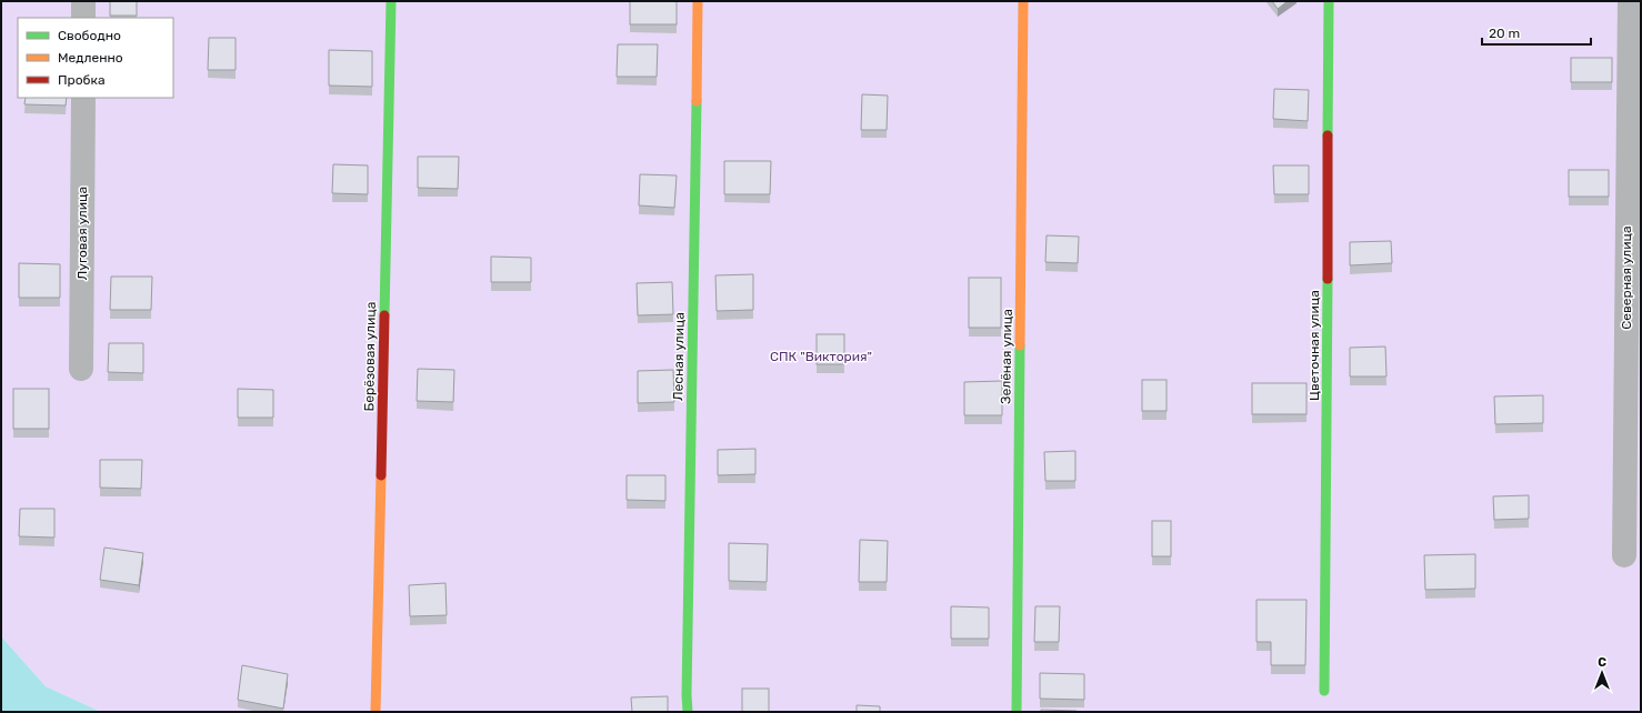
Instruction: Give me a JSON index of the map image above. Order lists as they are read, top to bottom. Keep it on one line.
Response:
{"streets":{"street":["Луговая улица","Северная улица","Цветочная улица","Берёзовая улица","Лесная улица","Зелёная улица"]},"parks":["СПК \"Виктория\""],"legend":["Свободно","Медленно","Пробка"],"scale_bar":"20 m","north":"top"}
